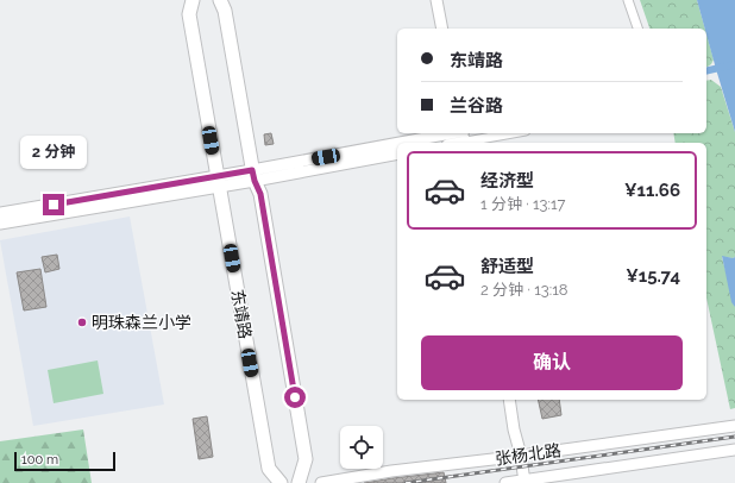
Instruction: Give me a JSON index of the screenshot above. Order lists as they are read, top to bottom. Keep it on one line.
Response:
{"streets":{"main road":["东靖路"],"street":["张杨北路"]},"places":["明珠森兰小学"],"scale_bar":"100 m","page":{"banner":["东靖路","兰谷路"],"bubble":"2 分钟","list":[{"name":"经济型","note":"1 分钟 · 13:17","value":"¥11.66"},{"name":"舒适型","note":"2 分钟 · 13:18","value":"¥15.74"}],"buttons":"确认","scale":"100 m"}}
